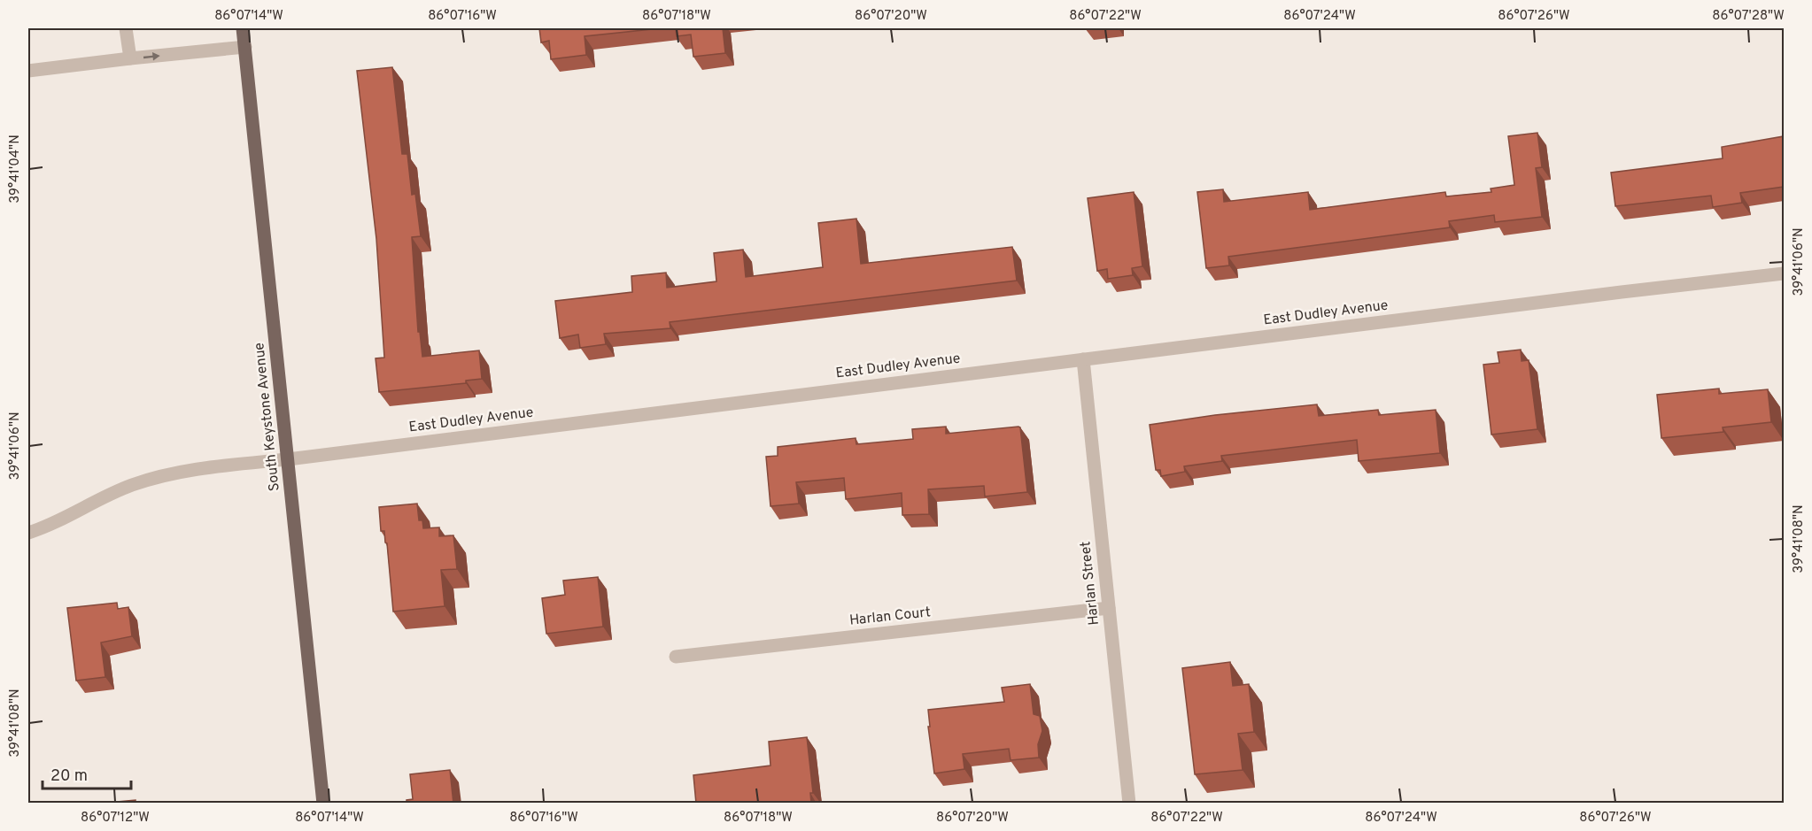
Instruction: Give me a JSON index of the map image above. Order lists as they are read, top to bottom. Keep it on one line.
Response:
{"streets":{"main road":["South Keystone Avenue"],"street":["East Dudley Avenue","Harlan Street","Harlan Court"]},"crossings":[["East Dudley Avenue","South Keystone Avenue"],["East Dudley Avenue","Harlan Street"],["Harlan Street","Harlan Court"]],"scale_bar":"20 m","coordinates":["86°07'14\"W","86°07'16\"W","86°07'18\"W","86°07'20\"W","86°07'22\"W","86°07'24\"W","86°07'26\"W","86°07'28\"W","39°41'04\"N","39°41'06\"N","39°41'08\"N","86°07'12\"W"]}
